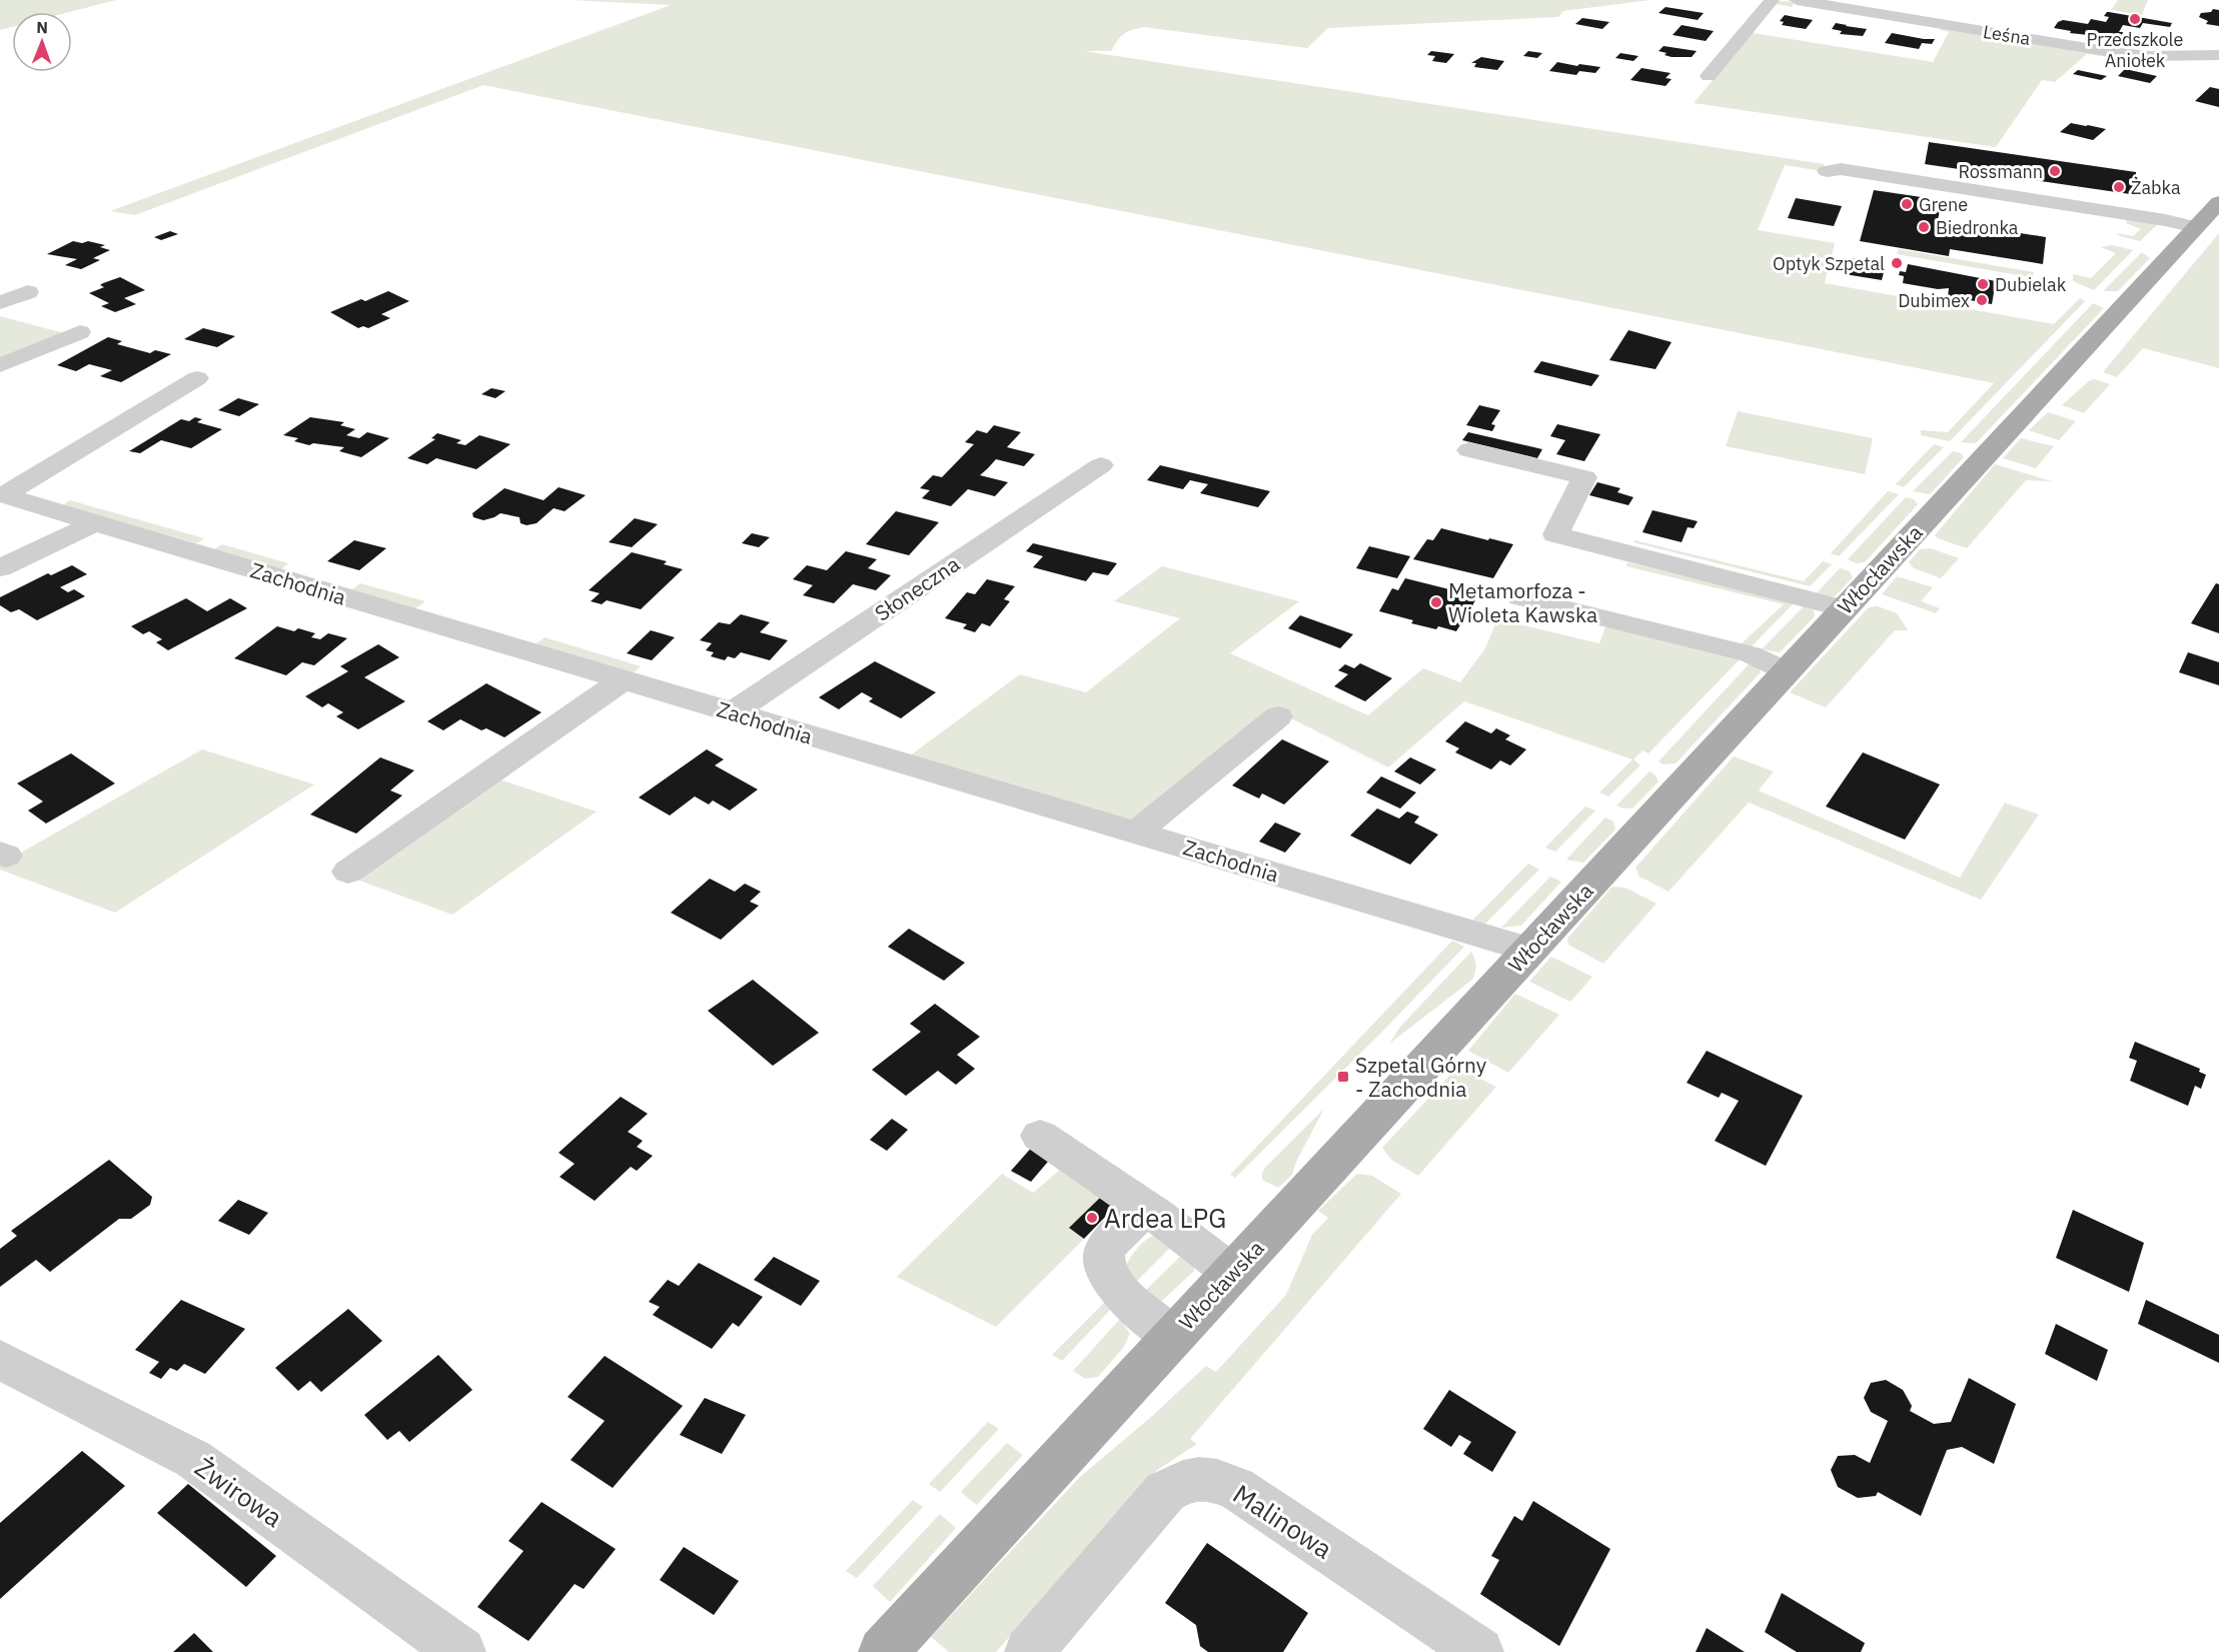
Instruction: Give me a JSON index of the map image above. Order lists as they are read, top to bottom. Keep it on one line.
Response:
{"streets":{"main road":["Włocławska"],"street":["Leśna","Zachodnia","Słoneczna","Żwirowa","Malinowa"]},"crossings":[["Włocławska","Zachodnia"],["Zachodnia","Słoneczna"]],"places":{"other":["Przedszkole Aniołek","Rossmann","Żabka","Grene","Biedronka","Optyk Szpetal","Dubielak","Dubimex","Metamorfoza - Wioleta Kawska","Ardea LPG"],"transit":["Szpetal Górny - Zachodnia"]},"north":"top"}
